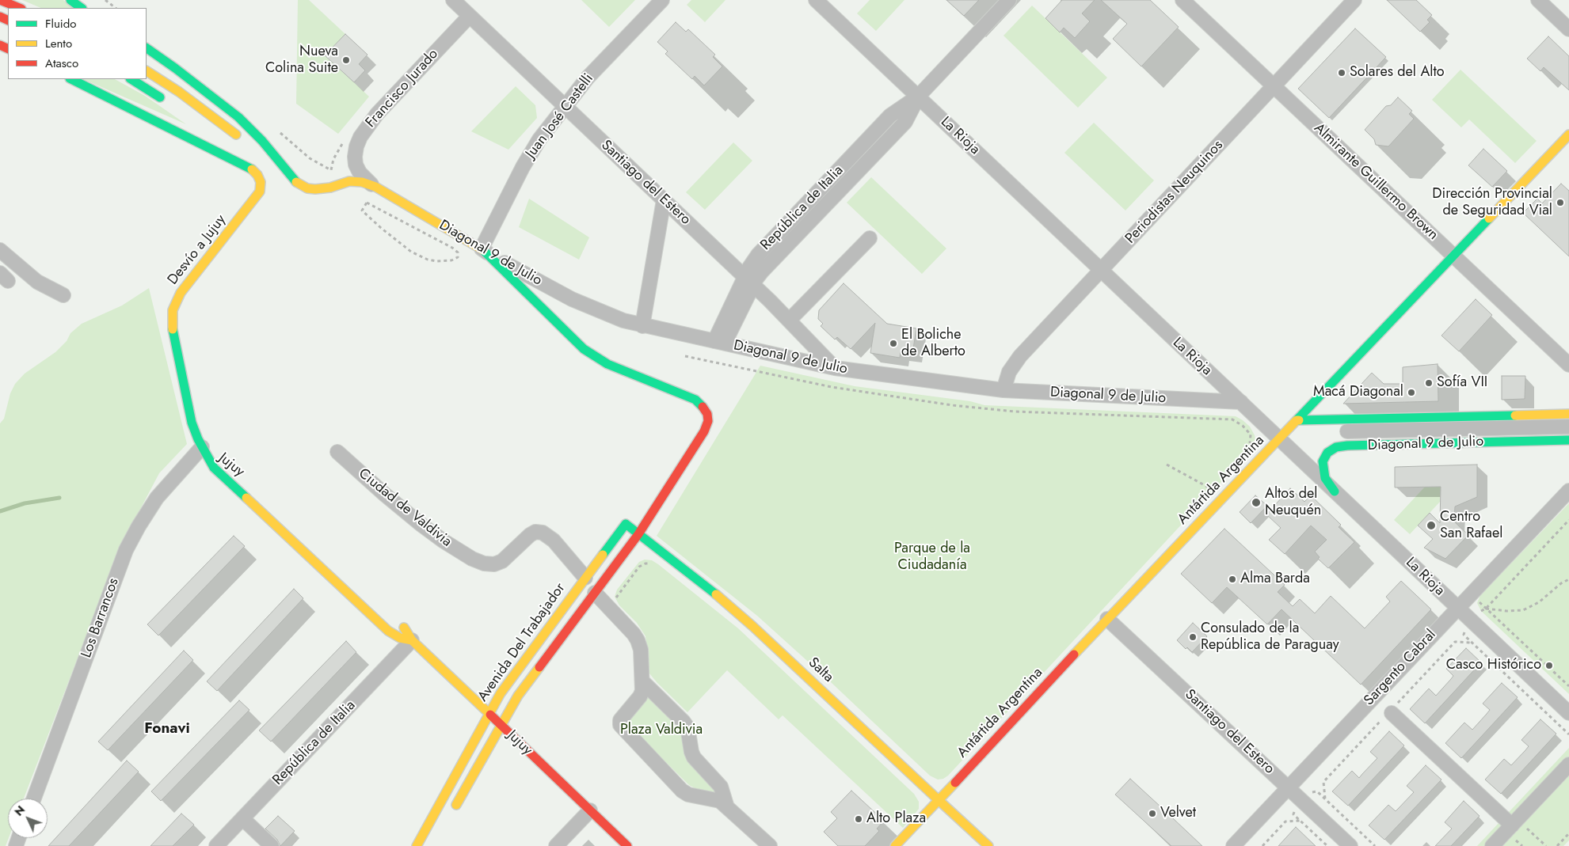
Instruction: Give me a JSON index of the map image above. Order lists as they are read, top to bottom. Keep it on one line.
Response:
{"streets":{"main road":["Desvío a Jujuy","Diagonal 9 de Julio","Jujuy","Antártida Argentina","Avenida Del Trabajador","Salta"],"street":["Francisco Jurado","Juan José Castelli","La Rioja","Almirante Guillermo Brown","Santiago del Estero","Periodistas Neuquinos","República de Italia","Ciudad de Valdivia","Los Barrancos","Sargento Cabral"]},"crossings":[["Francisco Jurado","Santiago del Estero"],["Francisco Jurado","Diagonal 9 de Julio"],["Juan José Castelli","Santiago del Estero"],["Juan José Castelli","Diagonal 9 de Julio"],["Juan José Castelli","Avenida Del Trabajador"],["La Rioja","Periodistas Neuquinos"],["La Rioja","República de Italia"],["La Rioja","Diagonal 9 de Julio"],["La Rioja","Antártida Argentina"],["La Rioja","Sargento Cabral"],["Almirante Guillermo Brown","Periodistas Neuquinos"],["Almirante Guillermo Brown","Antártida Argentina"],["Santiago del Estero","República de Italia"],["Santiago del Estero","Diagonal 9 de Julio"],["Santiago del Estero","Antártida Argentina"],["Santiago del Estero","Sargento Cabral"],["Periodistas Neuquinos","Diagonal 9 de Julio"],["República de Italia","Diagonal 9 de Julio"],["República de Italia","Jujuy"],["Desvío a Jujuy","Jujuy"],["Desvío a Jujuy","Los Barrancos"],["Diagonal 9 de Julio","Antártida Argentina"],["Diagonal 9 de Julio","Avenida Del Trabajador"],["Jujuy","Los Barrancos"],["Jujuy","Avenida Del Trabajador"],["Antártida Argentina","Salta"],["Ciudad de Valdivia","Avenida Del Trabajador"],["Avenida Del Trabajador","Salta"]],"districts":["Fonavi"],"parks":["Parque de la Ciudadanía","Plaza Valdivia"],"places":["Nueva Colina Suite","Solares del Alto","Dirección Provincial de Seguridad Vial","El Boliche de Alberto","Sofía VII","Macá Diagonal","Altos del Neuquén","Centro San Rafael","Alma Barda","Consulado de la República de Paraguay","Casco Histórico","Velvet","Alto Plaza"],"legend":["Fluido","Lento","Atasco"],"north":"top left"}
